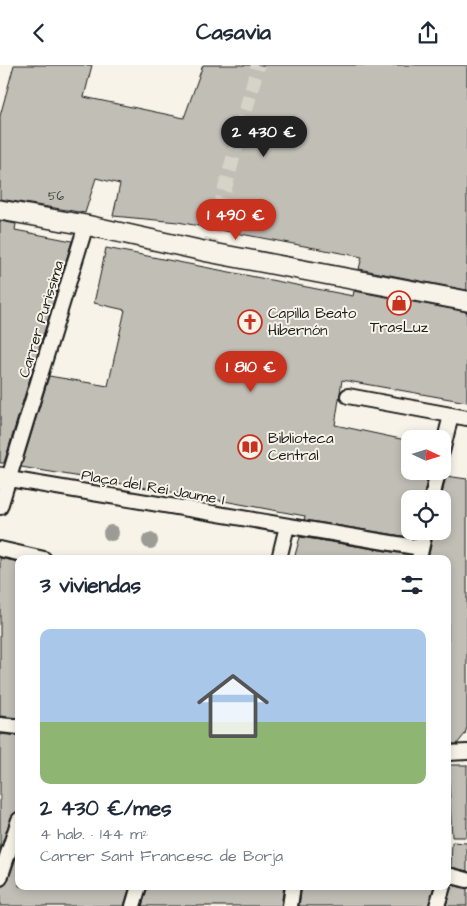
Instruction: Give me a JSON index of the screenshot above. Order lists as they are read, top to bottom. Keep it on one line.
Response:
{"streets":{"street":["Carrer Purissima","Plaça del Rei Jaume I"]},"crossings":[["Carrer Purissima","Plaça del Rei Jaume I"]],"places":{"shop":["TrasLuz"],"church":["Capilla Beato Hibernón"],"library":["Biblioteca Central"]},"house_numbers":["56"],"north":"right","page":{"header":"Casavia","price":["2 430 €","1 490 €","1 810 €"],"heading":"3 viviendas","list":[{"name":"2 430 €/mes","note":"4 hab. · 144 m² · Carrer Sant Francesc de Borja"}]}}
